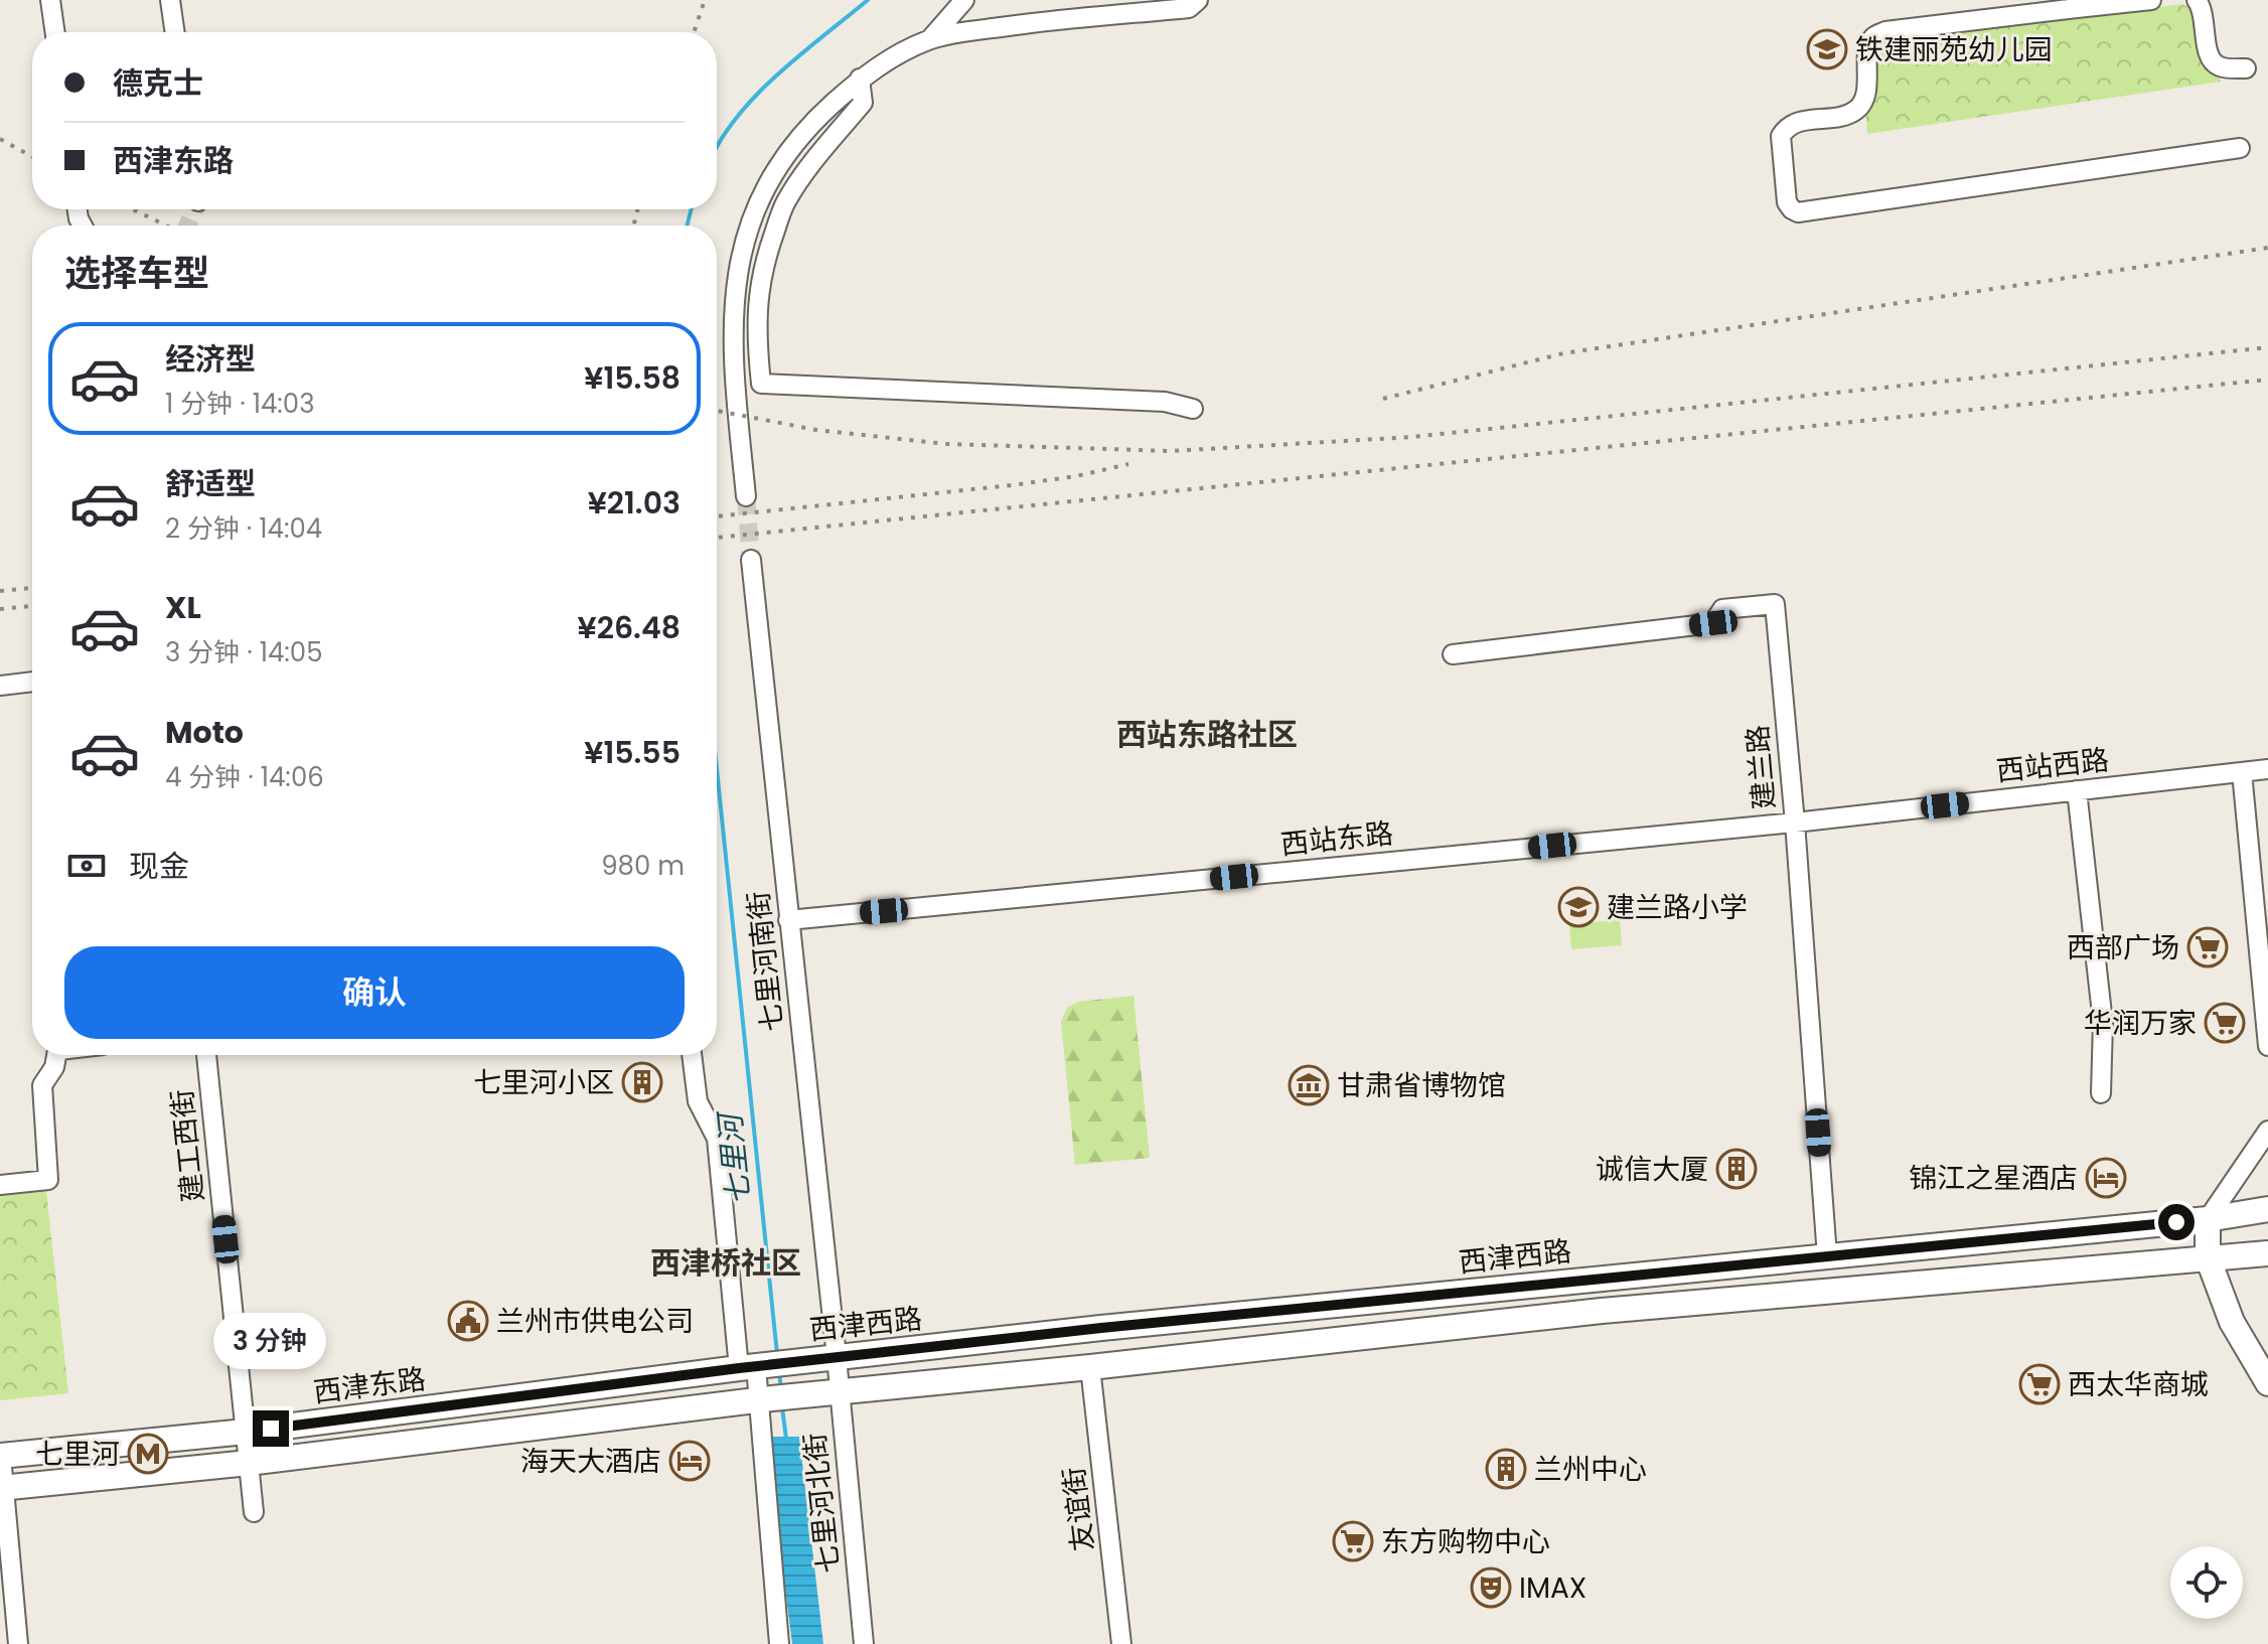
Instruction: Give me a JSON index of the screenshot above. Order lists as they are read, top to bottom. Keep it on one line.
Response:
{"streets":{"main road":["西津西路","西津东路"],"street":["西站西路","建兰路","西站东路","七里河南街","建工西街","七里河北街","友谊街"]},"crossings":[["西站西路","建兰路"],["西站西路","西站东路"],["建兰路","西站东路"],["建兰路","西津西路"],["西站东路","七里河南街"],["七里河南街","西津西路"],["七里河南街","七里河北街"],["建工西街","西津东路"],["西津西路","西津东路"],["西津西路","七里河北街"],["西津东路","七里河北街"]],"districts":["西站东路社区","西津桥社区"],"water":["七里河"],"places":{"school or university":["铁建丽苑幼儿园","建兰路小学"],"supermarket":["西部广场","华润万家","西太华商城","东方购物中心"],"building":["七里河小区","诚信大厦","兰州中心"],"museum":["甘肃省博物馆"],"hotel":["锦江之星酒店","海天大酒店"],"public building":["兰州市供电公司"],"metro station":["七里河"],"theatre":["IMAX"]},"page":{"banner":["德克士","西津东路"],"heading":"选择车型","list":[{"name":"经济型","note":"1 分钟 · 14:03","value":"¥15.58"},{"name":"舒适型","note":"2 分钟 · 14:04","value":"¥21.03"},{"name":"XL","note":"3 分钟 · 14:05","value":"¥26.48"},{"name":"Moto","note":"4 分钟 · 14:06","value":"¥15.55"}],"pay":["现金","980 m"],"buttons":"确认","bubble":"3 分钟"}}
